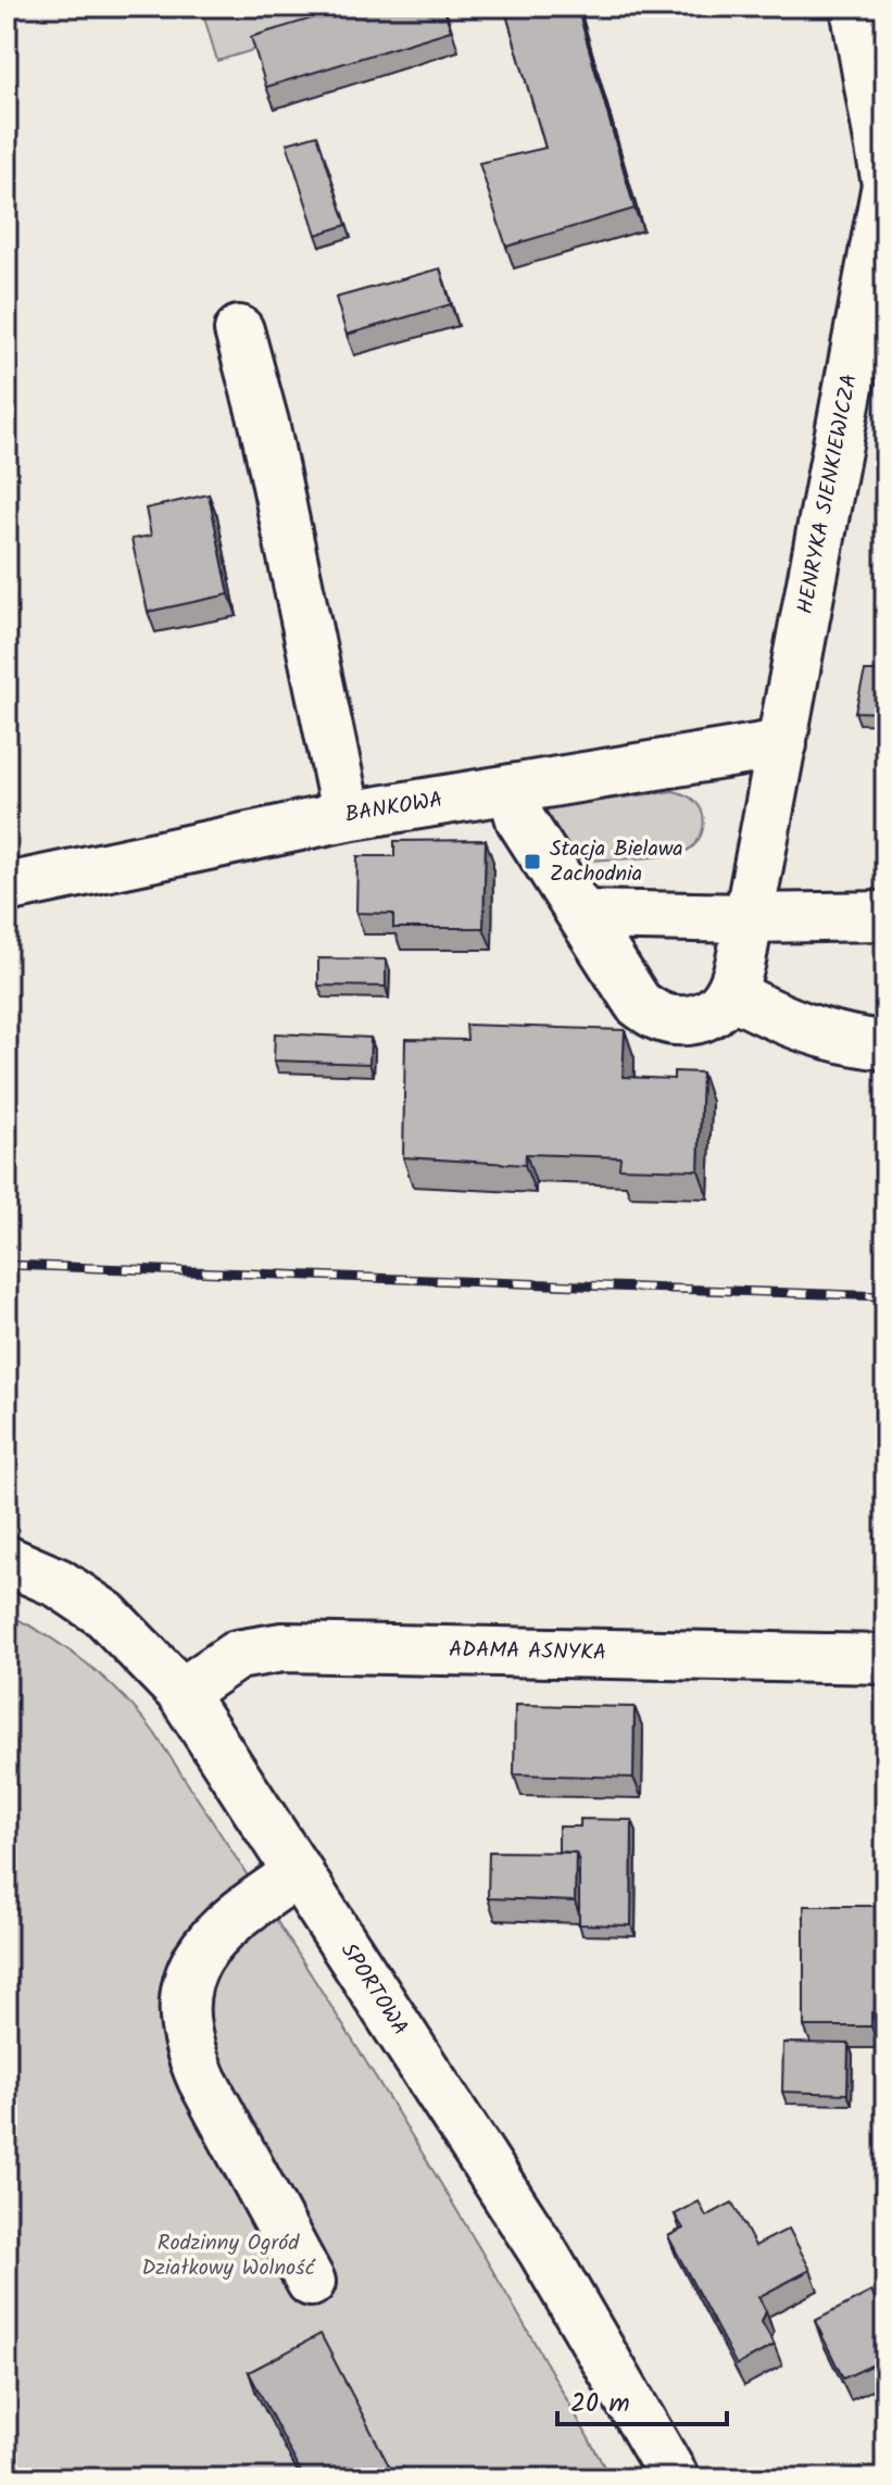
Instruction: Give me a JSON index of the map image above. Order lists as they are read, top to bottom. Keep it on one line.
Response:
{"streets":{"street":["HENRYKA SIENKIEWICZA","BANKOWA","ADAMA ASNYKA","SPORTOWA"]},"crossings":[["HENRYKA SIENKIEWICZA","BANKOWA"],["ADAMA ASNYKA","SPORTOWA"]],"parks":["Rodzinny Ogród Działkowy Wolność"],"places":{"transit":["Stacja Bielawa Zachodnia"]},"scale_bar":"20 m"}
